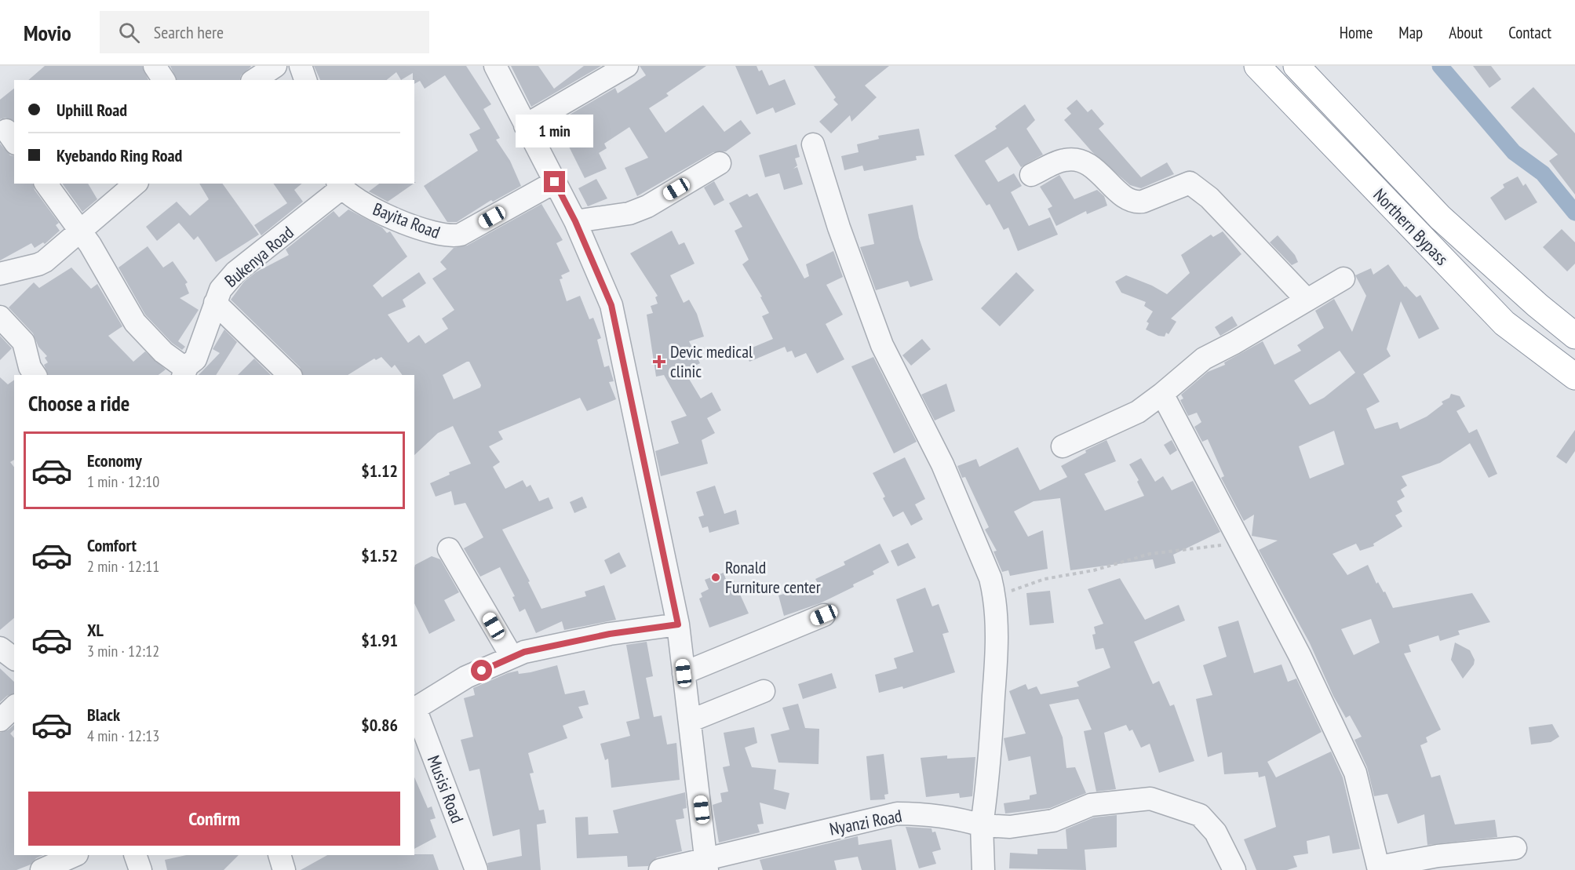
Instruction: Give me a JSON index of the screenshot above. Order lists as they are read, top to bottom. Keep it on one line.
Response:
{"streets":{"highway":["Northern Bypass"],"street":["Bayita Road","Bukenya Road","Musisi Road","Nyanzi Road"]},"crossings":[["Bayita Road","Bukenya Road"]],"places":{"health":["Devic medical clinic"],"other":["Ronald Furniture center"]},"page":{"header":"Movio","search":"Search here","nav":["Home","Map","About","Contact"],"banner":["Uphill Road","Kyebando Ring Road"],"bubble":"1 min","heading":"Choose a ride","list":[{"name":"Economy","note":"1 min · 12:10","value":"$1.12"},{"name":"Comfort","note":"2 min · 12:11","value":"$1.52"},{"name":"XL","note":"3 min · 12:12","value":"$1.91"},{"name":"Black","note":"4 min · 12:13","value":"$0.86"}],"buttons":"Confirm"}}
